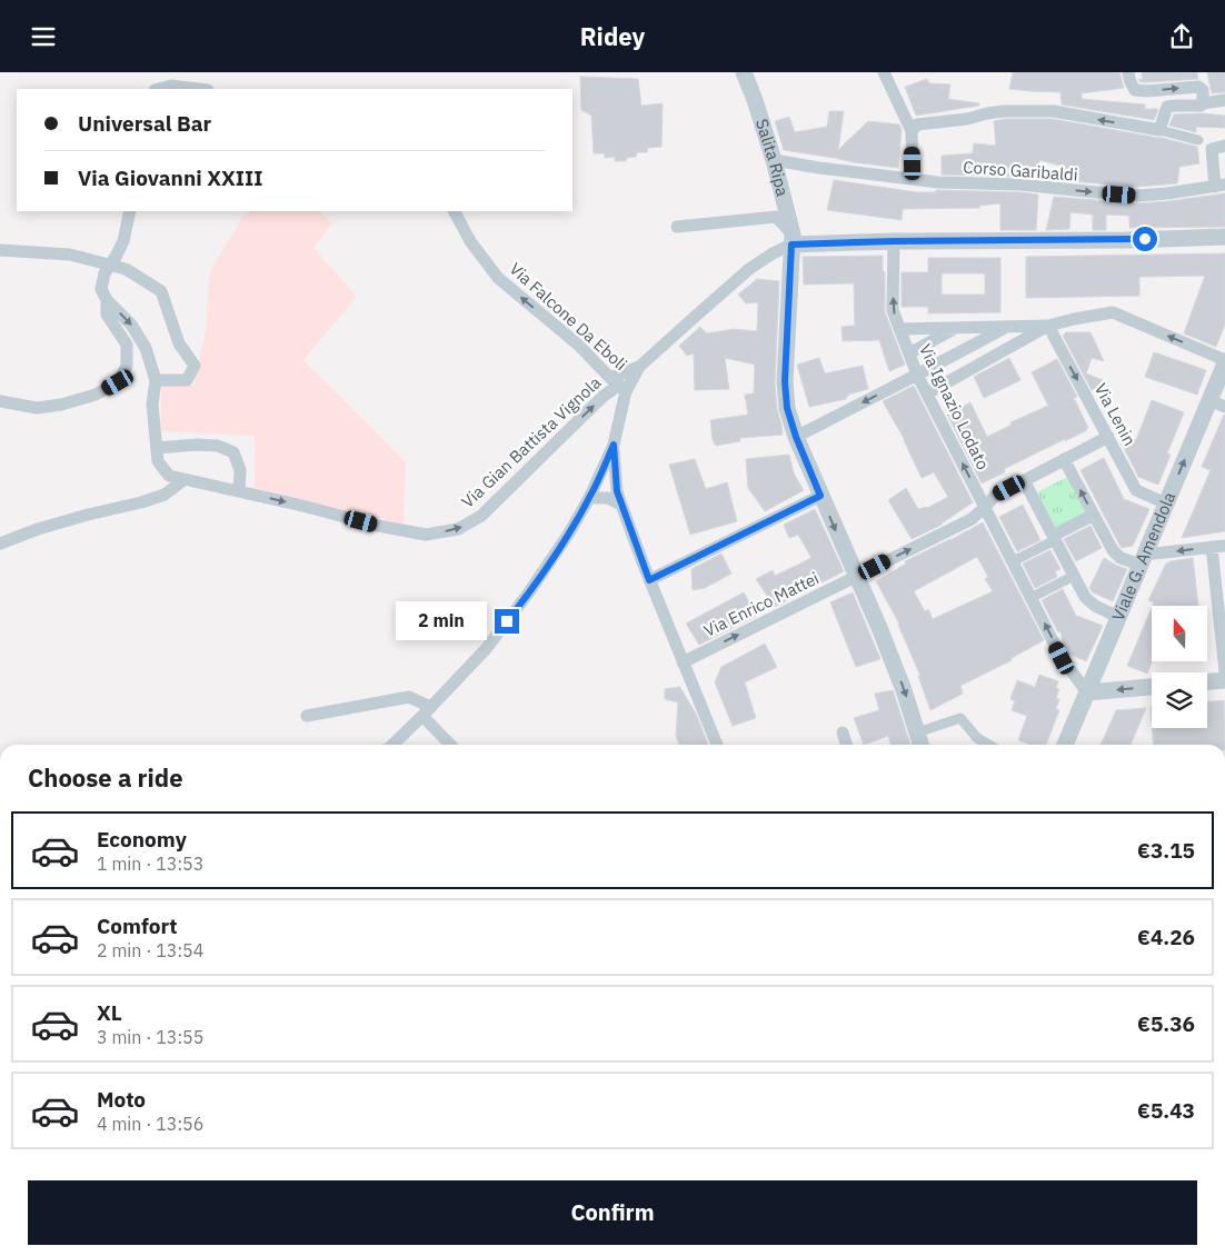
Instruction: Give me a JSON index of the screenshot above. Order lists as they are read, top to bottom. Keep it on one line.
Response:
{"streets":{"street":["Salita Ripa","Corso Garibaldi","Via Falcone Da Eboli","Via Ignazio Lodato","Via Lenin","Via Gian Battista Vignola","Viale G. Amendola","Via Enrico Mattei"]},"crossings":[["Salita Ripa","Corso Garibaldi"],["Salita Ripa","Via Gian Battista Vignola"],["Salita Ripa","Via Enrico Mattei"],["Via Falcone Da Eboli","Via Gian Battista Vignola"],["Via Ignazio Lodato","Viale G. Amendola"],["Via Ignazio Lodato","Via Enrico Mattei"],["Via Lenin","Viale G. Amendola"],["Via Lenin","Via Enrico Mattei"]],"one_way":["Salita Ripa","Via Falcone Da Eboli","Via Ignazio Lodato","Via Lenin","Via Gian Battista Vignola"],"north":"top","page":{"header":"Ridey","banner":["Universal Bar","Via Giovanni XXIII"],"bubble":"2 min","heading":"Choose a ride","list":[{"name":"Economy","note":"1 min · 13:53","value":"€3.15"},{"name":"Comfort","note":"2 min · 13:54","value":"€4.26"},{"name":"XL","note":"3 min · 13:55","value":"€5.36"},{"name":"Moto","note":"4 min · 13:56","value":"€5.43"}],"buttons":"Confirm"}}
